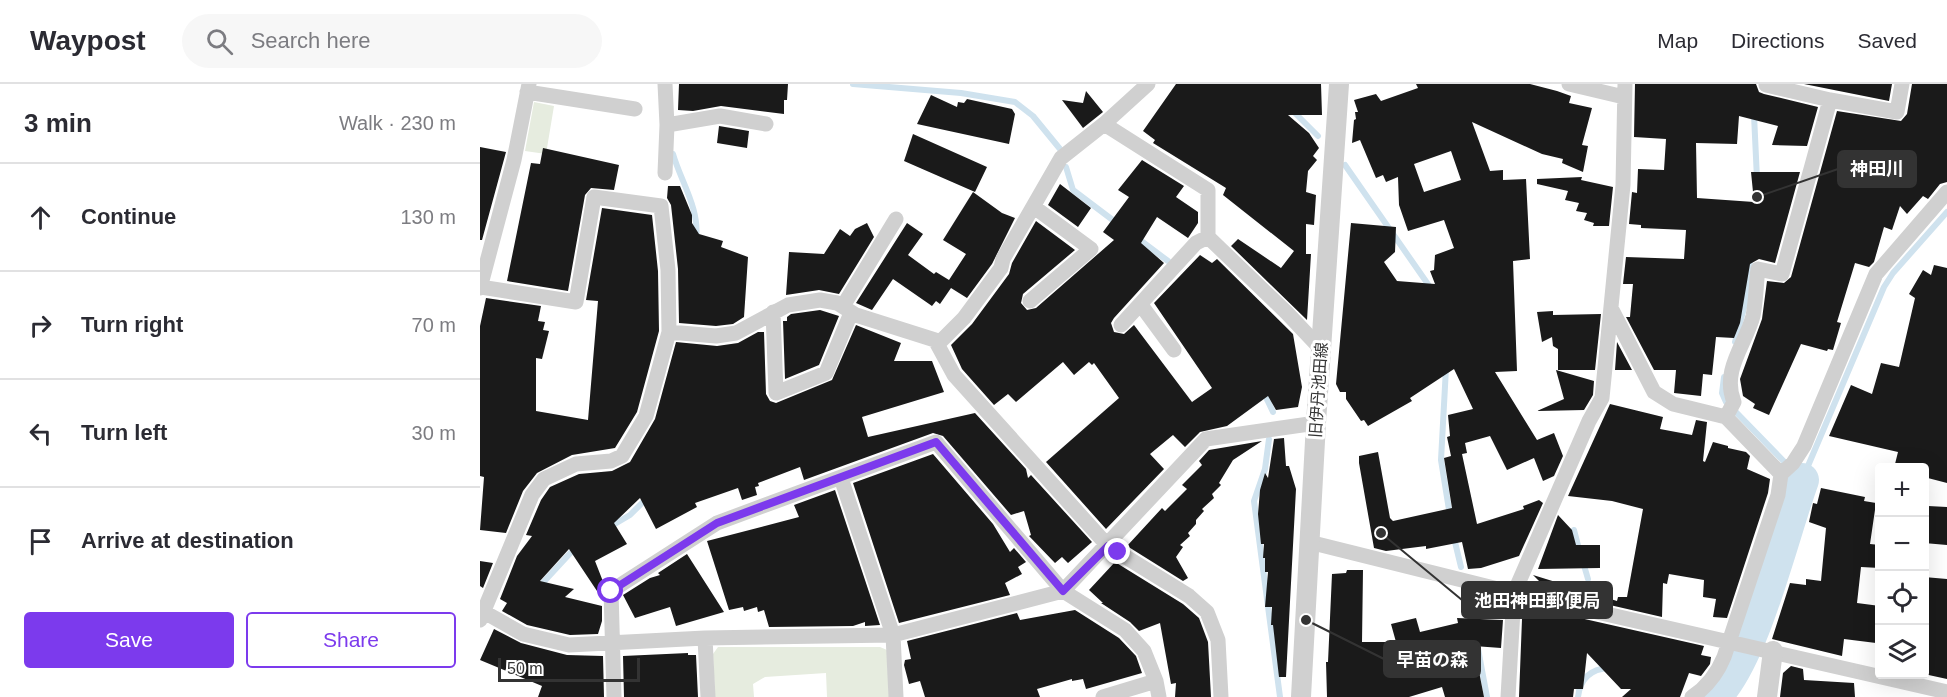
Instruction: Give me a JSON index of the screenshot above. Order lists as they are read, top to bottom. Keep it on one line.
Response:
{"streets":{"street":["旧伊丹池田線"]},"places":["神田川","池田神田郵便局","早苗の森"],"scale_bar":"50 m","page":{"header":"Waypost","search":"Search here","nav":["Map","Directions","Saved"],"heading":["3 min","Walk · 230 m"],"list":[["Continue","130 m"],["Turn right","70 m"],["Turn left","30 m"],"Arrive at destination"],"map_buttons":["+","−"],"buttons":["Save","Share"],"scale":"50 m"}}
